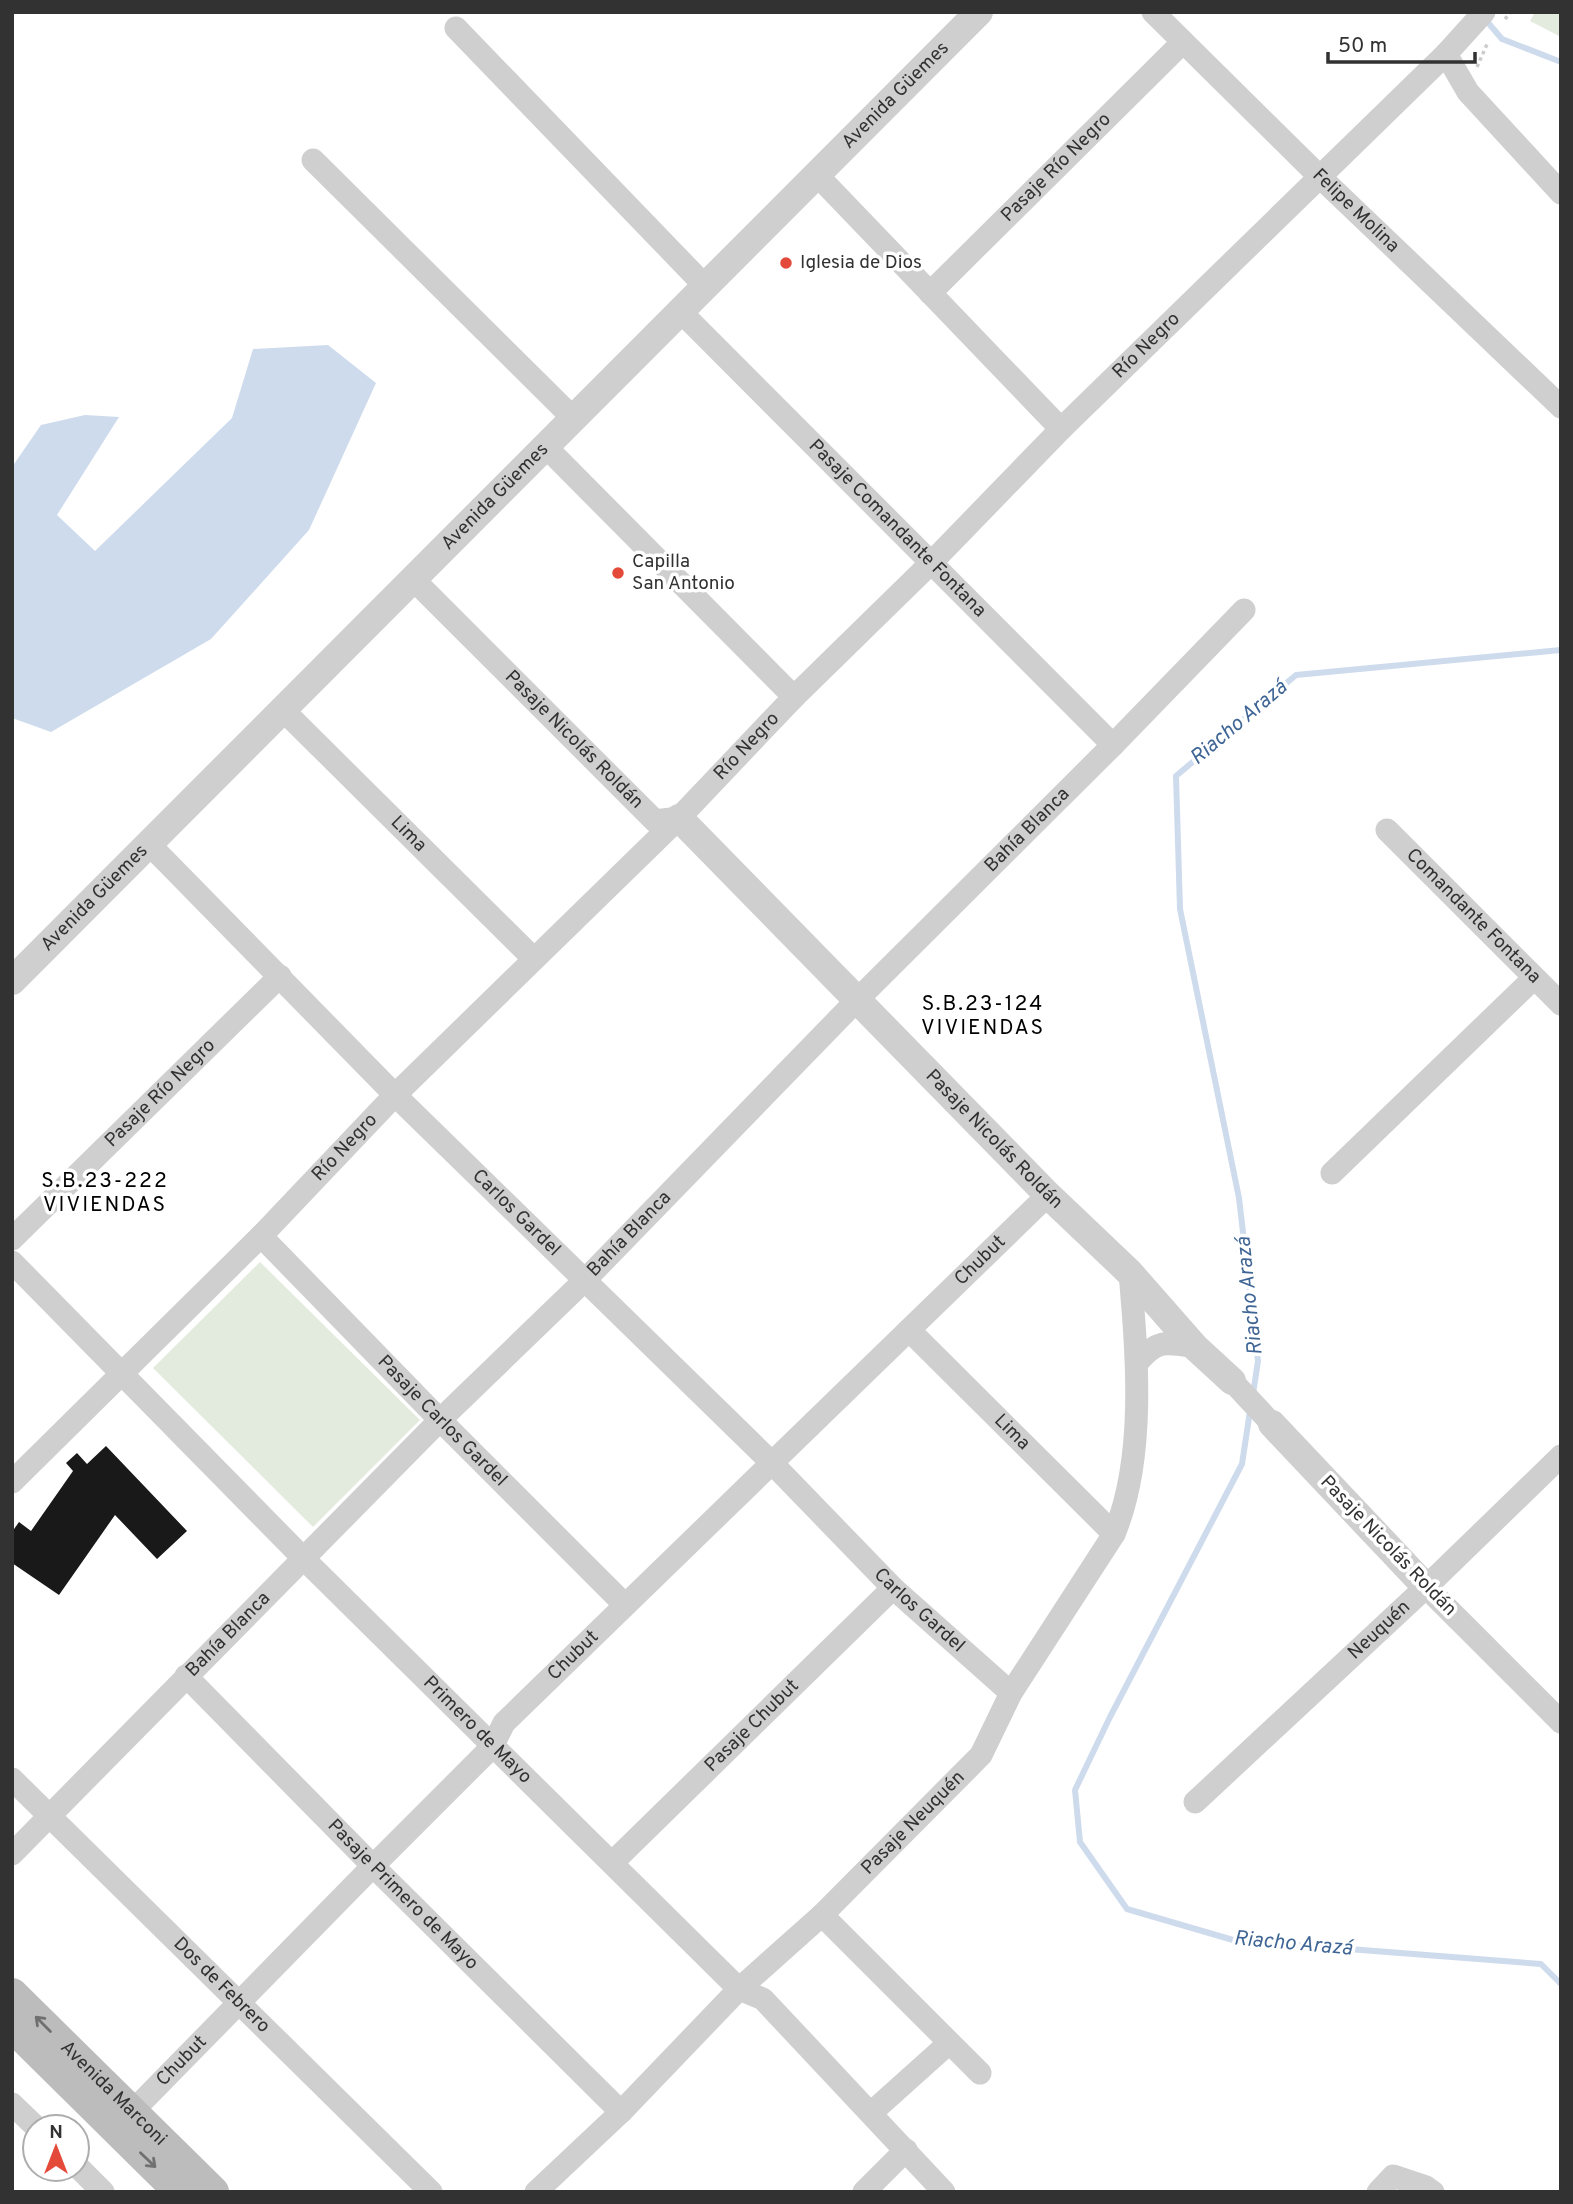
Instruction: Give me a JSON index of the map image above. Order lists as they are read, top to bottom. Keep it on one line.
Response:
{"streets":{"main road":["Avenida Marconi"],"street":["Avenida Güemes","Pasaje Río Negro","Felipe Molina","Río Negro","Pasaje Comandante Fontana","Pasaje Nicolás Roldán","Bahía Blanca","Lima","Comandante Fontana","Carlos Gardel","Chubut","Pasaje Carlos Gardel","Neuquén","Pasaje Chubut","Primero de Mayo","Pasaje Neuquén","Pasaje Primero de Mayo","Dos de Febrero"]},"crossings":[["Avenida Güemes","Pasaje Comandante Fontana"],["Avenida Güemes","Pasaje Nicolás Roldán"],["Avenida Güemes","Lima"],["Avenida Güemes","Carlos Gardel"],["Pasaje Río Negro","Felipe Molina"],["Pasaje Río Negro","Carlos Gardel"],["Felipe Molina","Río Negro"],["Río Negro","Pasaje Comandante Fontana"],["Río Negro","Pasaje Nicolás Roldán"],["Río Negro","Lima"],["Río Negro","Carlos Gardel"],["Río Negro","Pasaje Carlos Gardel"],["Río Negro","Primero de Mayo"],["Pasaje Comandante Fontana","Bahía Blanca"],["Pasaje Nicolás Roldán","Bahía Blanca"],["Pasaje Nicolás Roldán","Chubut"],["Pasaje Nicolás Roldán","Neuquén"],["Pasaje Nicolás Roldán","Pasaje Neuquén"],["Bahía Blanca","Carlos Gardel"],["Bahía Blanca","Pasaje Carlos Gardel"],["Bahía Blanca","Primero de Mayo"],["Bahía Blanca","Pasaje Primero de Mayo"],["Bahía Blanca","Dos de Febrero"],["Lima","Chubut"],["Lima","Pasaje Neuquén"],["Carlos Gardel","Chubut"],["Carlos Gardel","Pasaje Chubut"],["Carlos Gardel","Pasaje Neuquén"],["Chubut","Pasaje Carlos Gardel"],["Chubut","Primero de Mayo"],["Chubut","Pasaje Primero de Mayo"],["Chubut","Dos de Febrero"],["Chubut","Avenida Marconi"],["Pasaje Chubut","Primero de Mayo"],["Primero de Mayo","Pasaje Neuquén"],["Pasaje Neuquén","Pasaje Primero de Mayo"]],"districts":["S.B.23-124 VIVIENDAS","S.B.23-222 VIVIENDAS"],"water":["Riacho Arazá"],"places":["Iglesia de Dios","Capilla San Antonio"],"scale_bar":"50 m","north":"top"}
